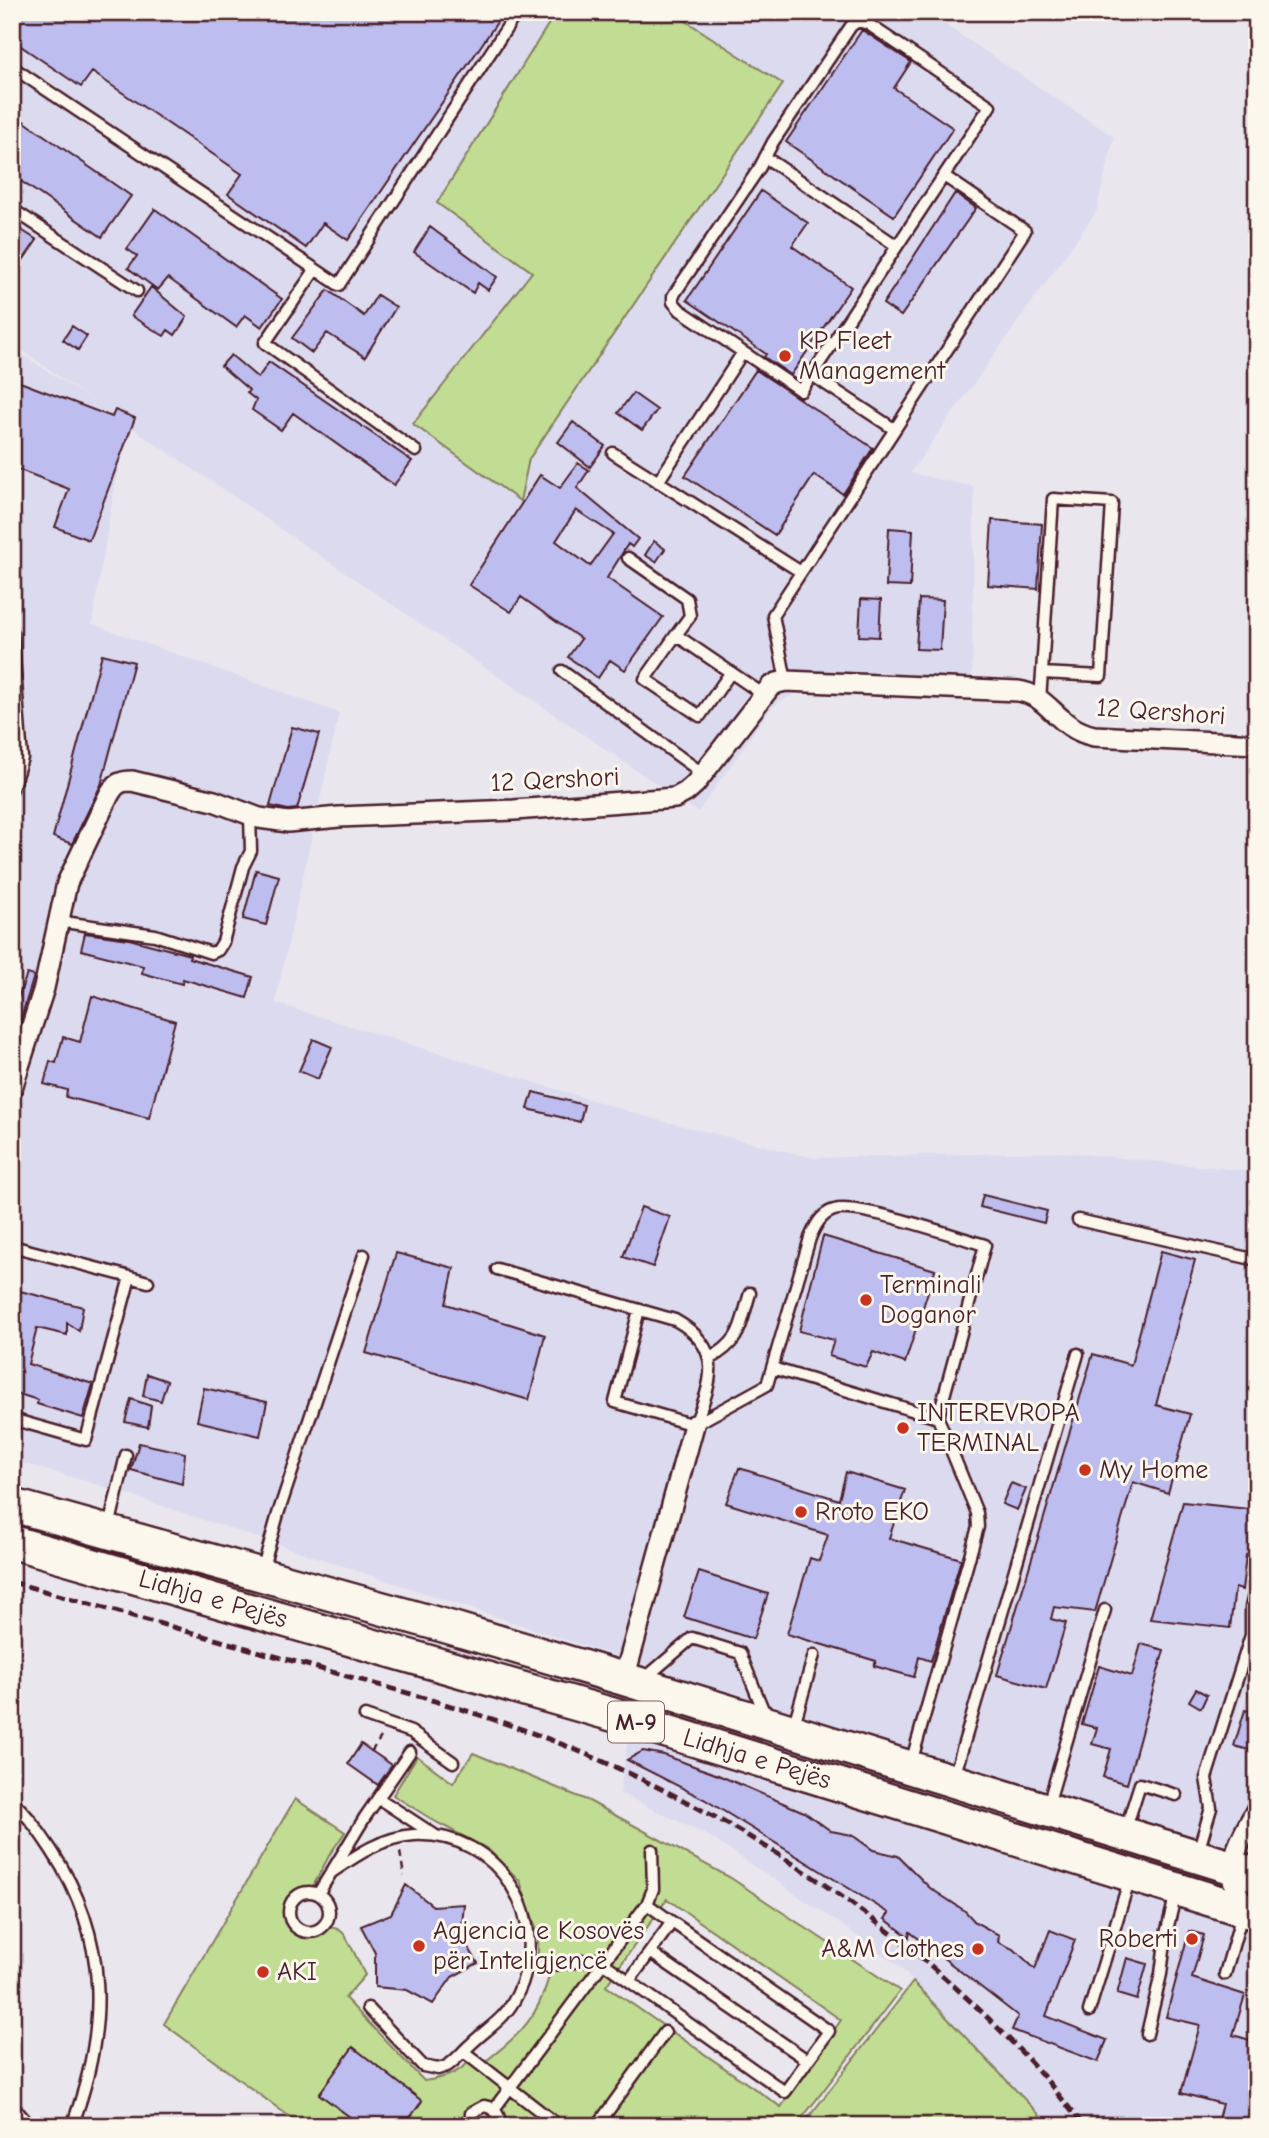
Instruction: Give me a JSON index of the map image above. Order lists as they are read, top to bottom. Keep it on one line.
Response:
{"streets":{"highway":["Lidhja e Pejës","M-9"],"street":["12 Qershori"]},"places":["KP Fleet Management","Terminali Doganor","INTEREVROPA TERMINAL","My Home","Rroto EKO","Roberti","Agjencia e Kosovës për Inteligjencë","A&M Clothes","AKI"]}
